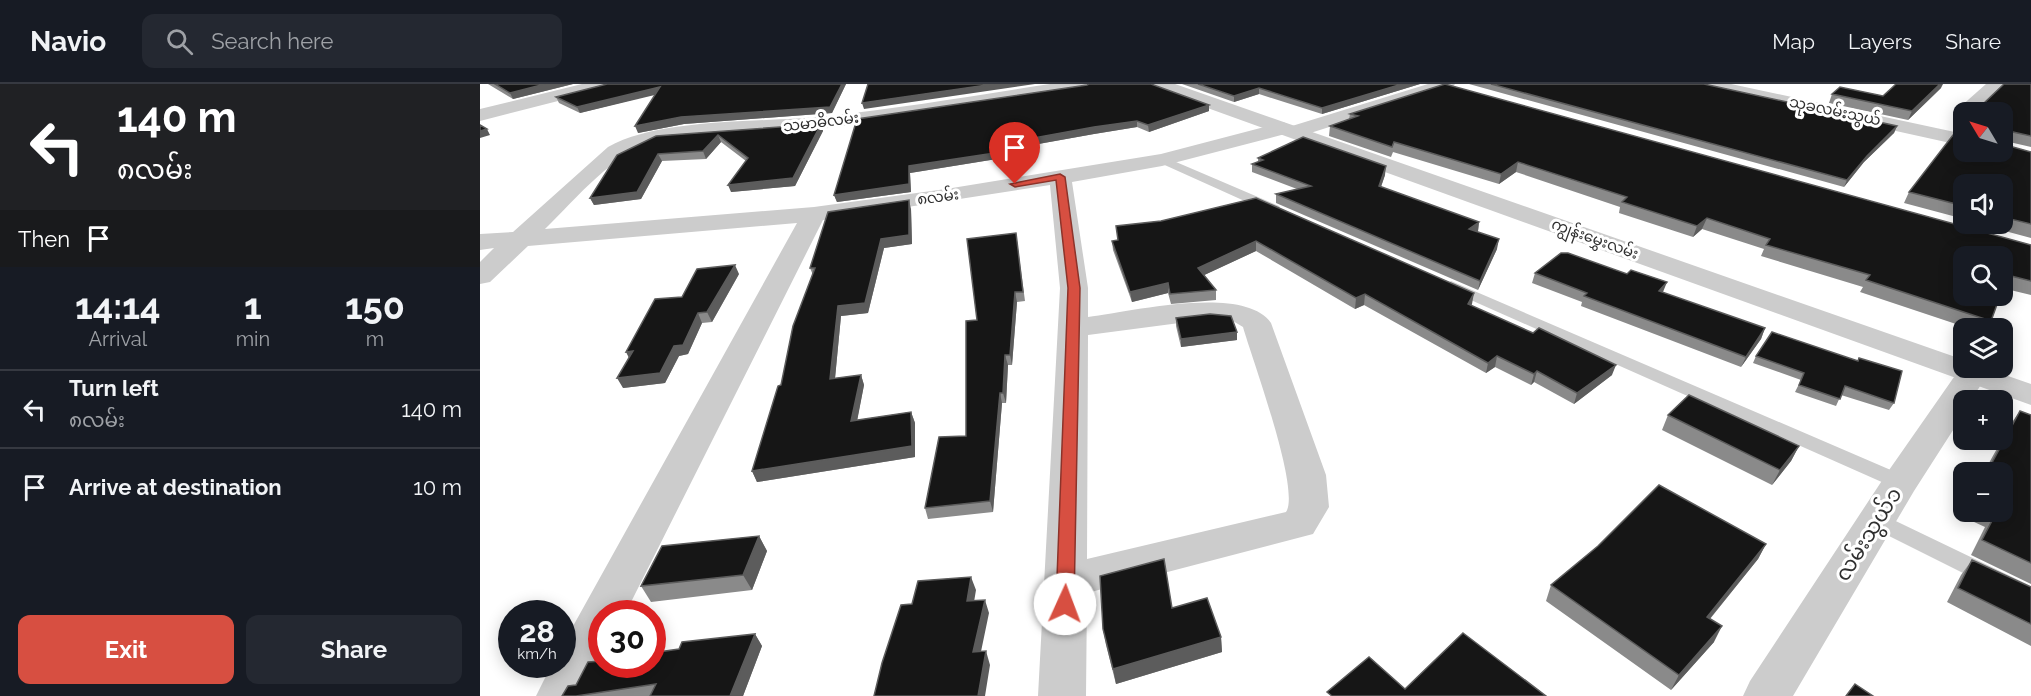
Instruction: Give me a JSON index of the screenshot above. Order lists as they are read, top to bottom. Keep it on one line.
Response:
{"streets":{"street":["သုခလမ်းသွယ်","သမာဓိလမ်း","၈လမ်း","ကျွန်းမွှေးလမ်း","လမ်းသွယ်၁"]},"crossings":[["သမာဓိလမ်း","၈လမ်း"],["၈လမ်း","ကျွန်းမွှေးလမ်း"]],"north":"top left","page":{"header":"Navio","search":"Search here","nav":["Map","Layers","Share"],"turn":["140 m","၈လမ်း"],"map_buttons":["+","−"],"then":"Then","eta":["14:14","Arrival","1","min","150","m"],"list":[{"name":"Turn left","note":"၈လမ်း","value":"140 m"},{"name":"Arrive at destination","value":"10 m"}],"speed":"28 km/h","limit":"30","buttons":["Exit","Share"]}}
